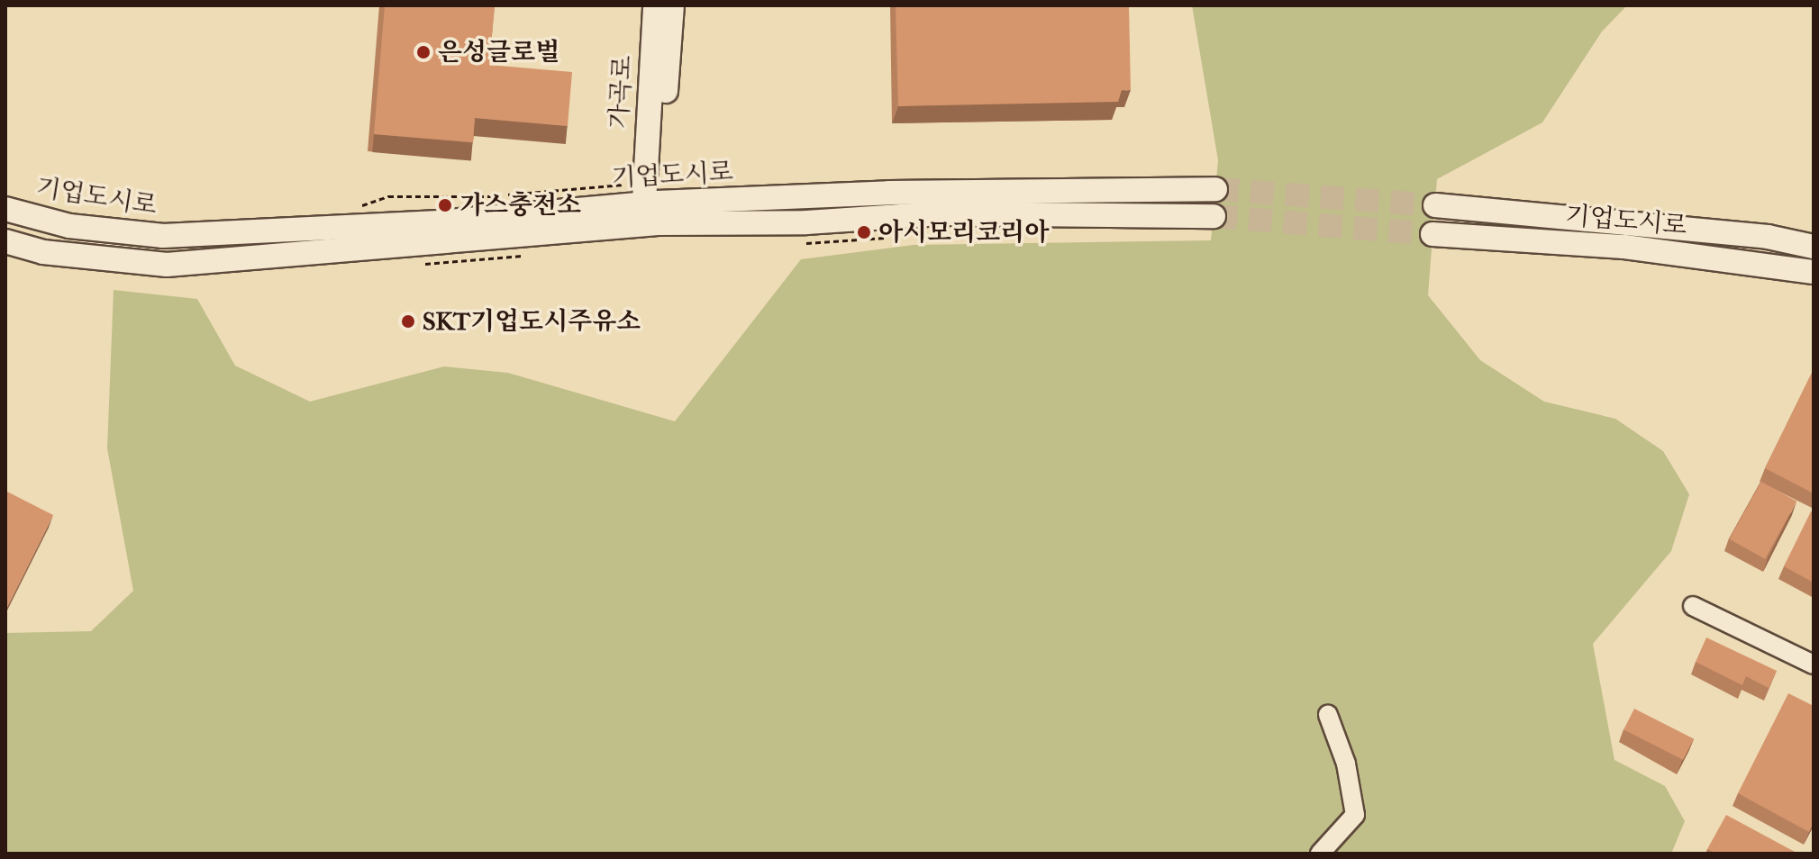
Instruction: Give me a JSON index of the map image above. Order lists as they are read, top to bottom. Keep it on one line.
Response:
{"streets":{"street":["가곡로","기업도시로"]},"crossings":[["가곡로","기업도시로"]],"places":["은성글로벌","가스충전소","아시모리코리아","SKT기업도시주유소"]}
